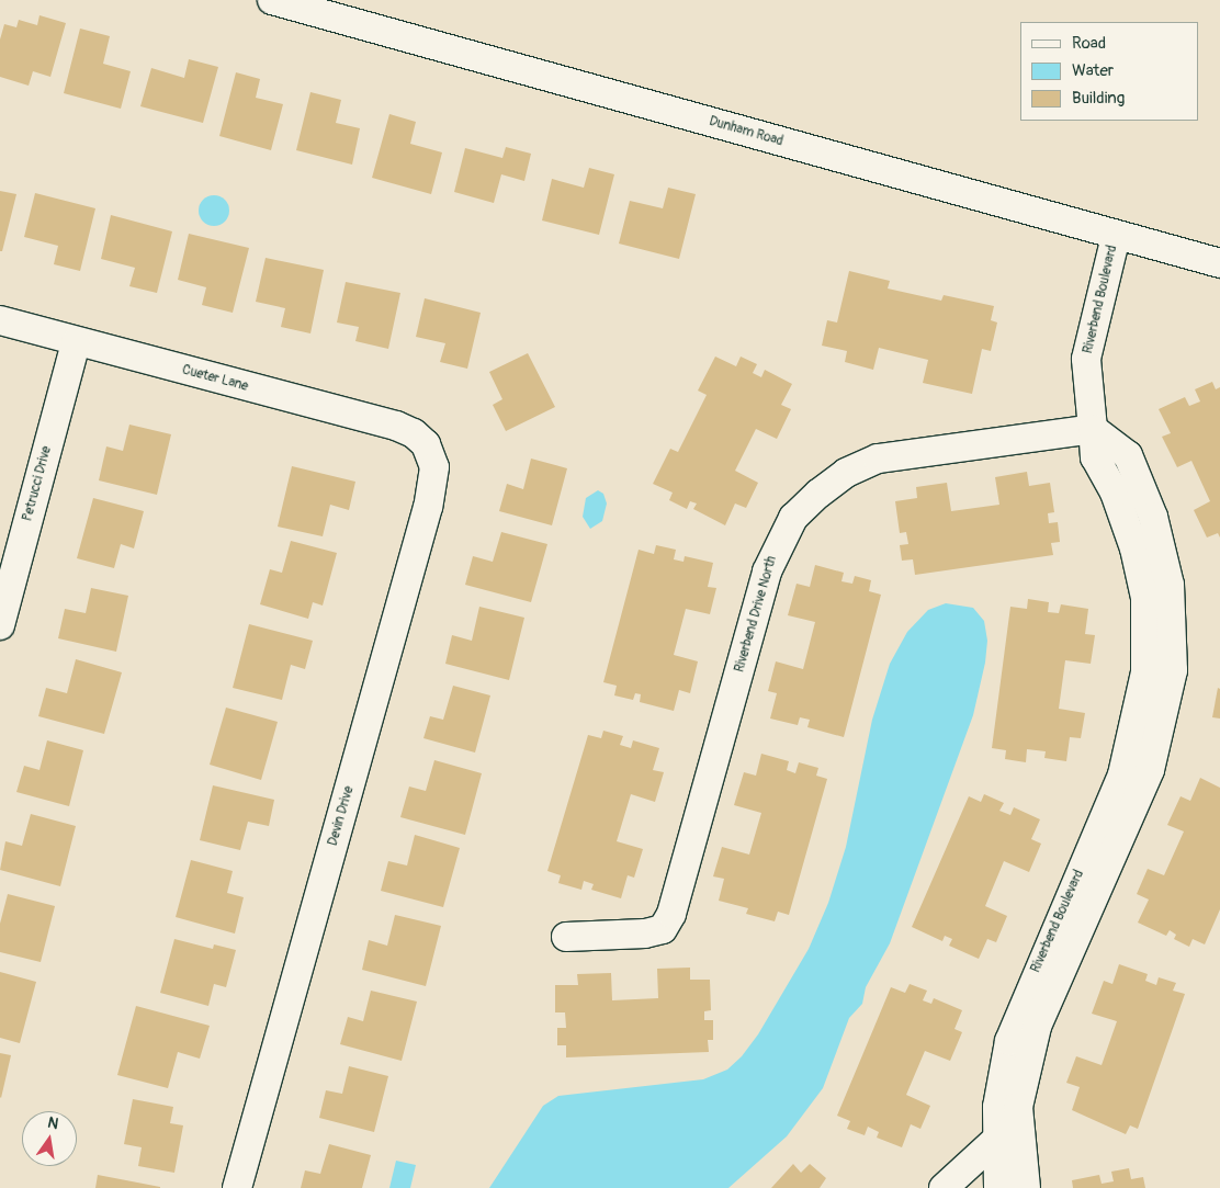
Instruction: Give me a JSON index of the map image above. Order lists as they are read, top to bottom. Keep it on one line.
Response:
{"streets":{"street":["Dunham Road","Riverbend Boulevard","Cueter Lane","Petrucci Drive","Riverbend Drive North","Devin Drive"]},"crossings":[["Dunham Road","Riverbend Boulevard"],["Riverbend Boulevard","Riverbend Drive North"],["Cueter Lane","Petrucci Drive"],["Cueter Lane","Devin Drive"]],"legend":["Road","Water","Building"],"north":"top"}
